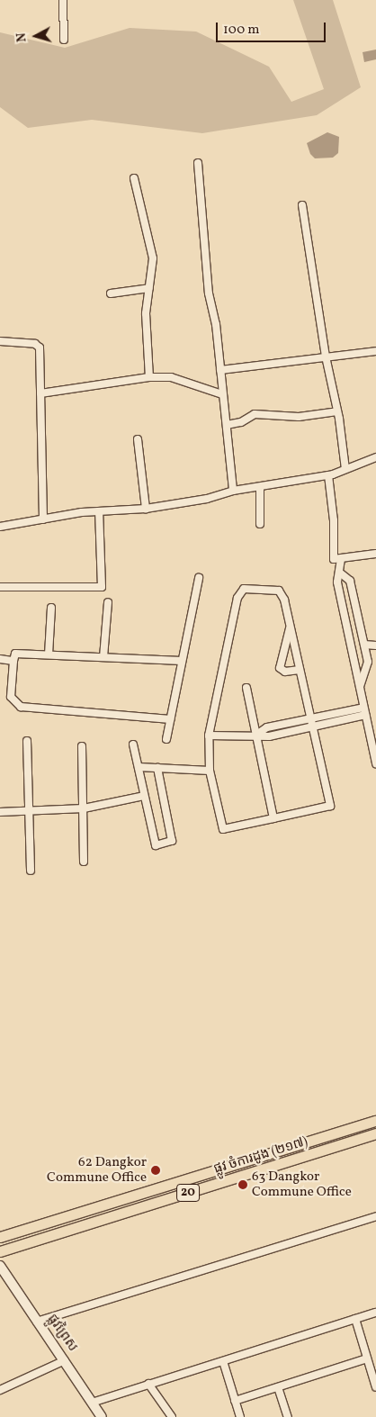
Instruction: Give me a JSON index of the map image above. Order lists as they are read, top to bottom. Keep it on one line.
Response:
{"streets":{"main road":["ផ្លូវ ចំការដូង (២១៧)","20","ផ្លូវព្រៃស"]},"places":["62 Dangkor Commune Office","63 Dangkor Commune Office"],"scale_bar":"100 m","north":"left"}
